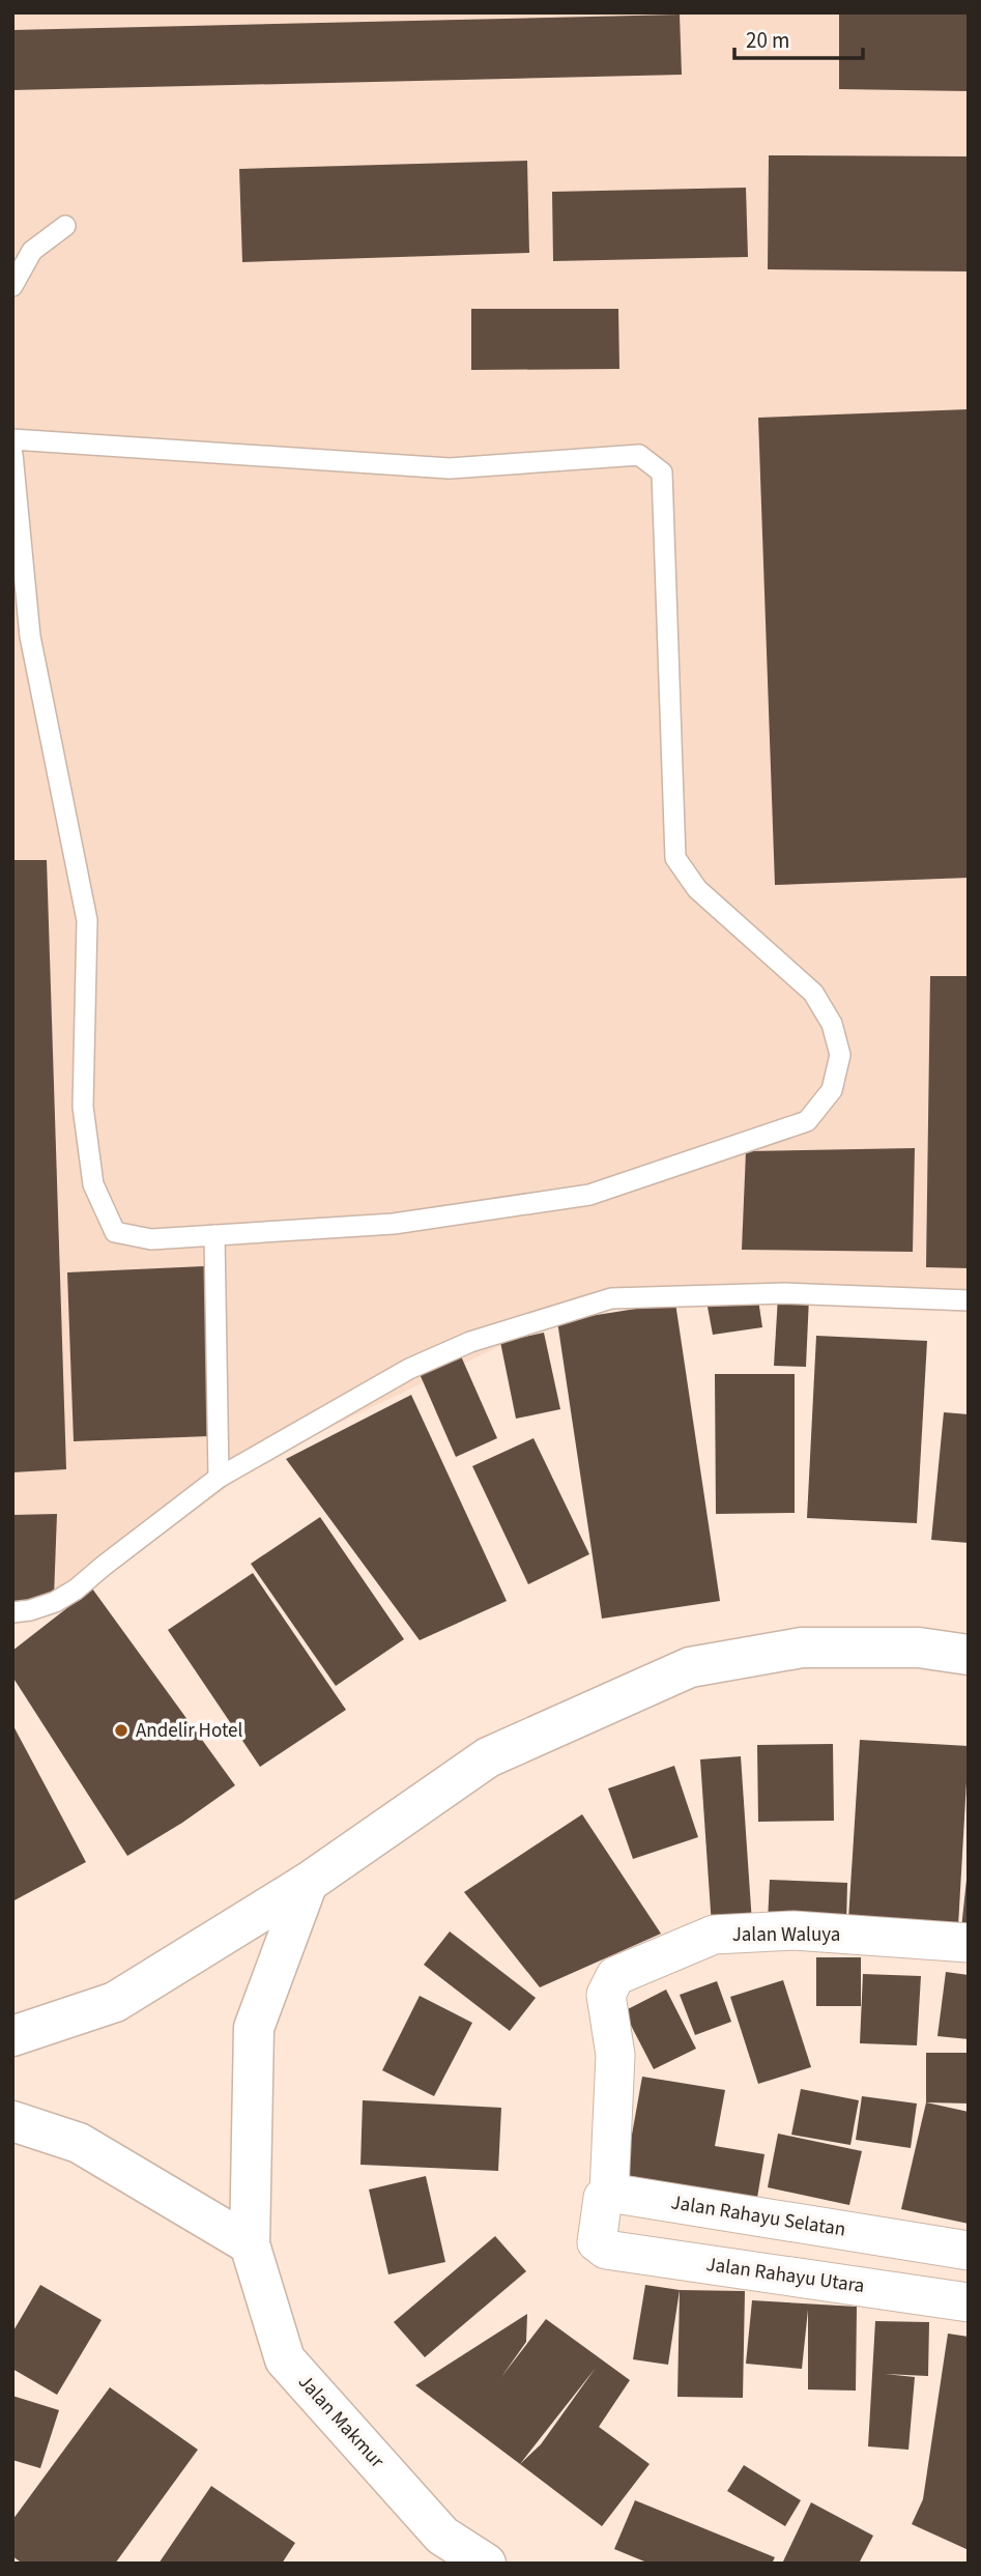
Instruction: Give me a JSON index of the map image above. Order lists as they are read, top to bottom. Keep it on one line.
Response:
{"streets":{"main road":["Jalan Makmur"],"street":["Jalan Waluya","Jalan Rahayu Selatan","Jalan Rahayu Utara"]},"crossings":[["Jalan Waluya","Jalan Rahayu Selatan"],["Jalan Waluya","Jalan Rahayu Utara"],["Jalan Rahayu Selatan","Jalan Rahayu Utara"]],"places":["Andelir Hotel"],"scale_bar":"20 m"}
